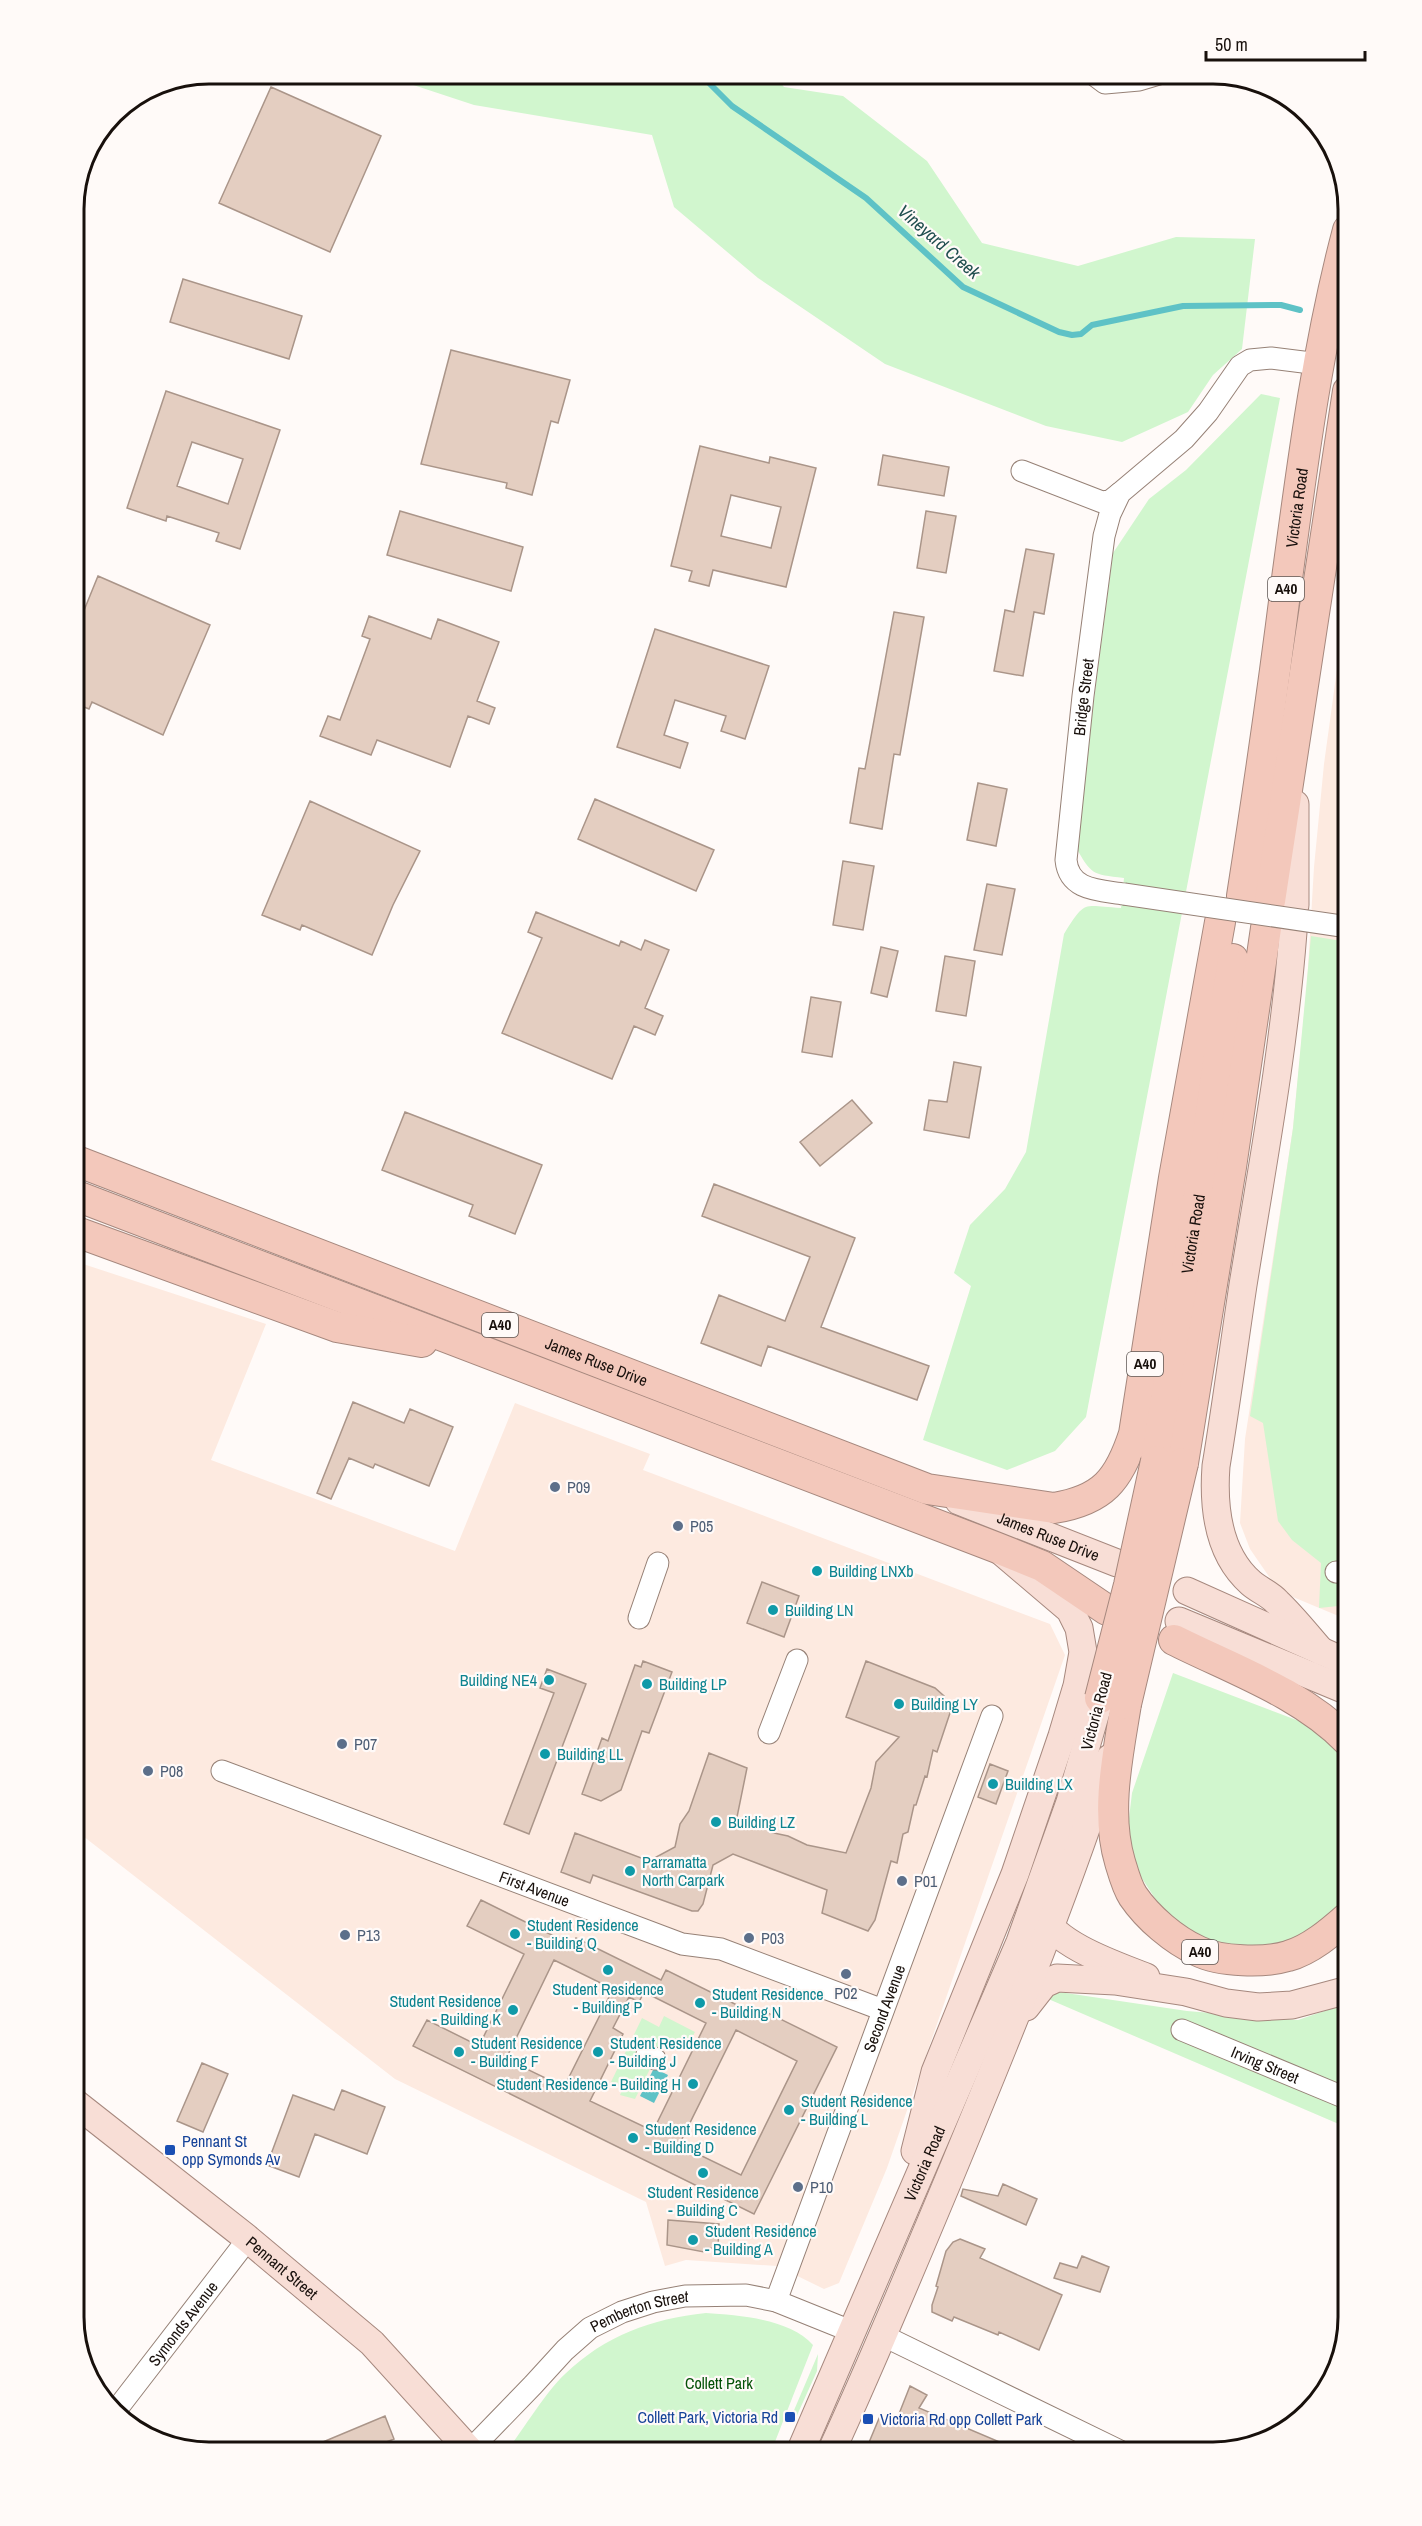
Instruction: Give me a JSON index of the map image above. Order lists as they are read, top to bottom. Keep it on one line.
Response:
{"streets":{"highway":["Victoria Road","A40","James Ruse Drive"],"main road":["Pennant Street"],"street":["Bridge Street","First Avenue","Second Avenue","Irving Street","Pemberton Street","Symonds Avenue"]},"crossings":[["Victoria Road","A40"],["Victoria Road","Bridge Street"],["Victoria Road","Pemberton Street"],["A40","James Ruse Drive"],["First Avenue","Second Avenue"],["Second Avenue","Pemberton Street"],["Pennant Street","Symonds Avenue"]],"water":["Vineyard Creek"],"parks":["Collett Park"],"places":{"other":["P09","P05","Building LNXb","Building LN","Building NE4","Building LP","Building LY","P07","Building LL","P08","Building LX","Building LZ","Parramatta North Carpark","P01","Student Residence - Building Q","P13","P03","Student Residence - Building P","P02","Student Residence - Building N","Student Residence - Building K","Student Residence - Building F","Student Residence - Building J","Student Residence - Building H","Student Residence - Building L","Student Residence - Building D","Student Residence - Building C","P10","Student Residence - Building A"],"transit":["Pennant St opp Symonds Av","Collett Park, Victoria Rd","Victoria Rd opp Collett Park"]},"scale_bar":"50 m"}
